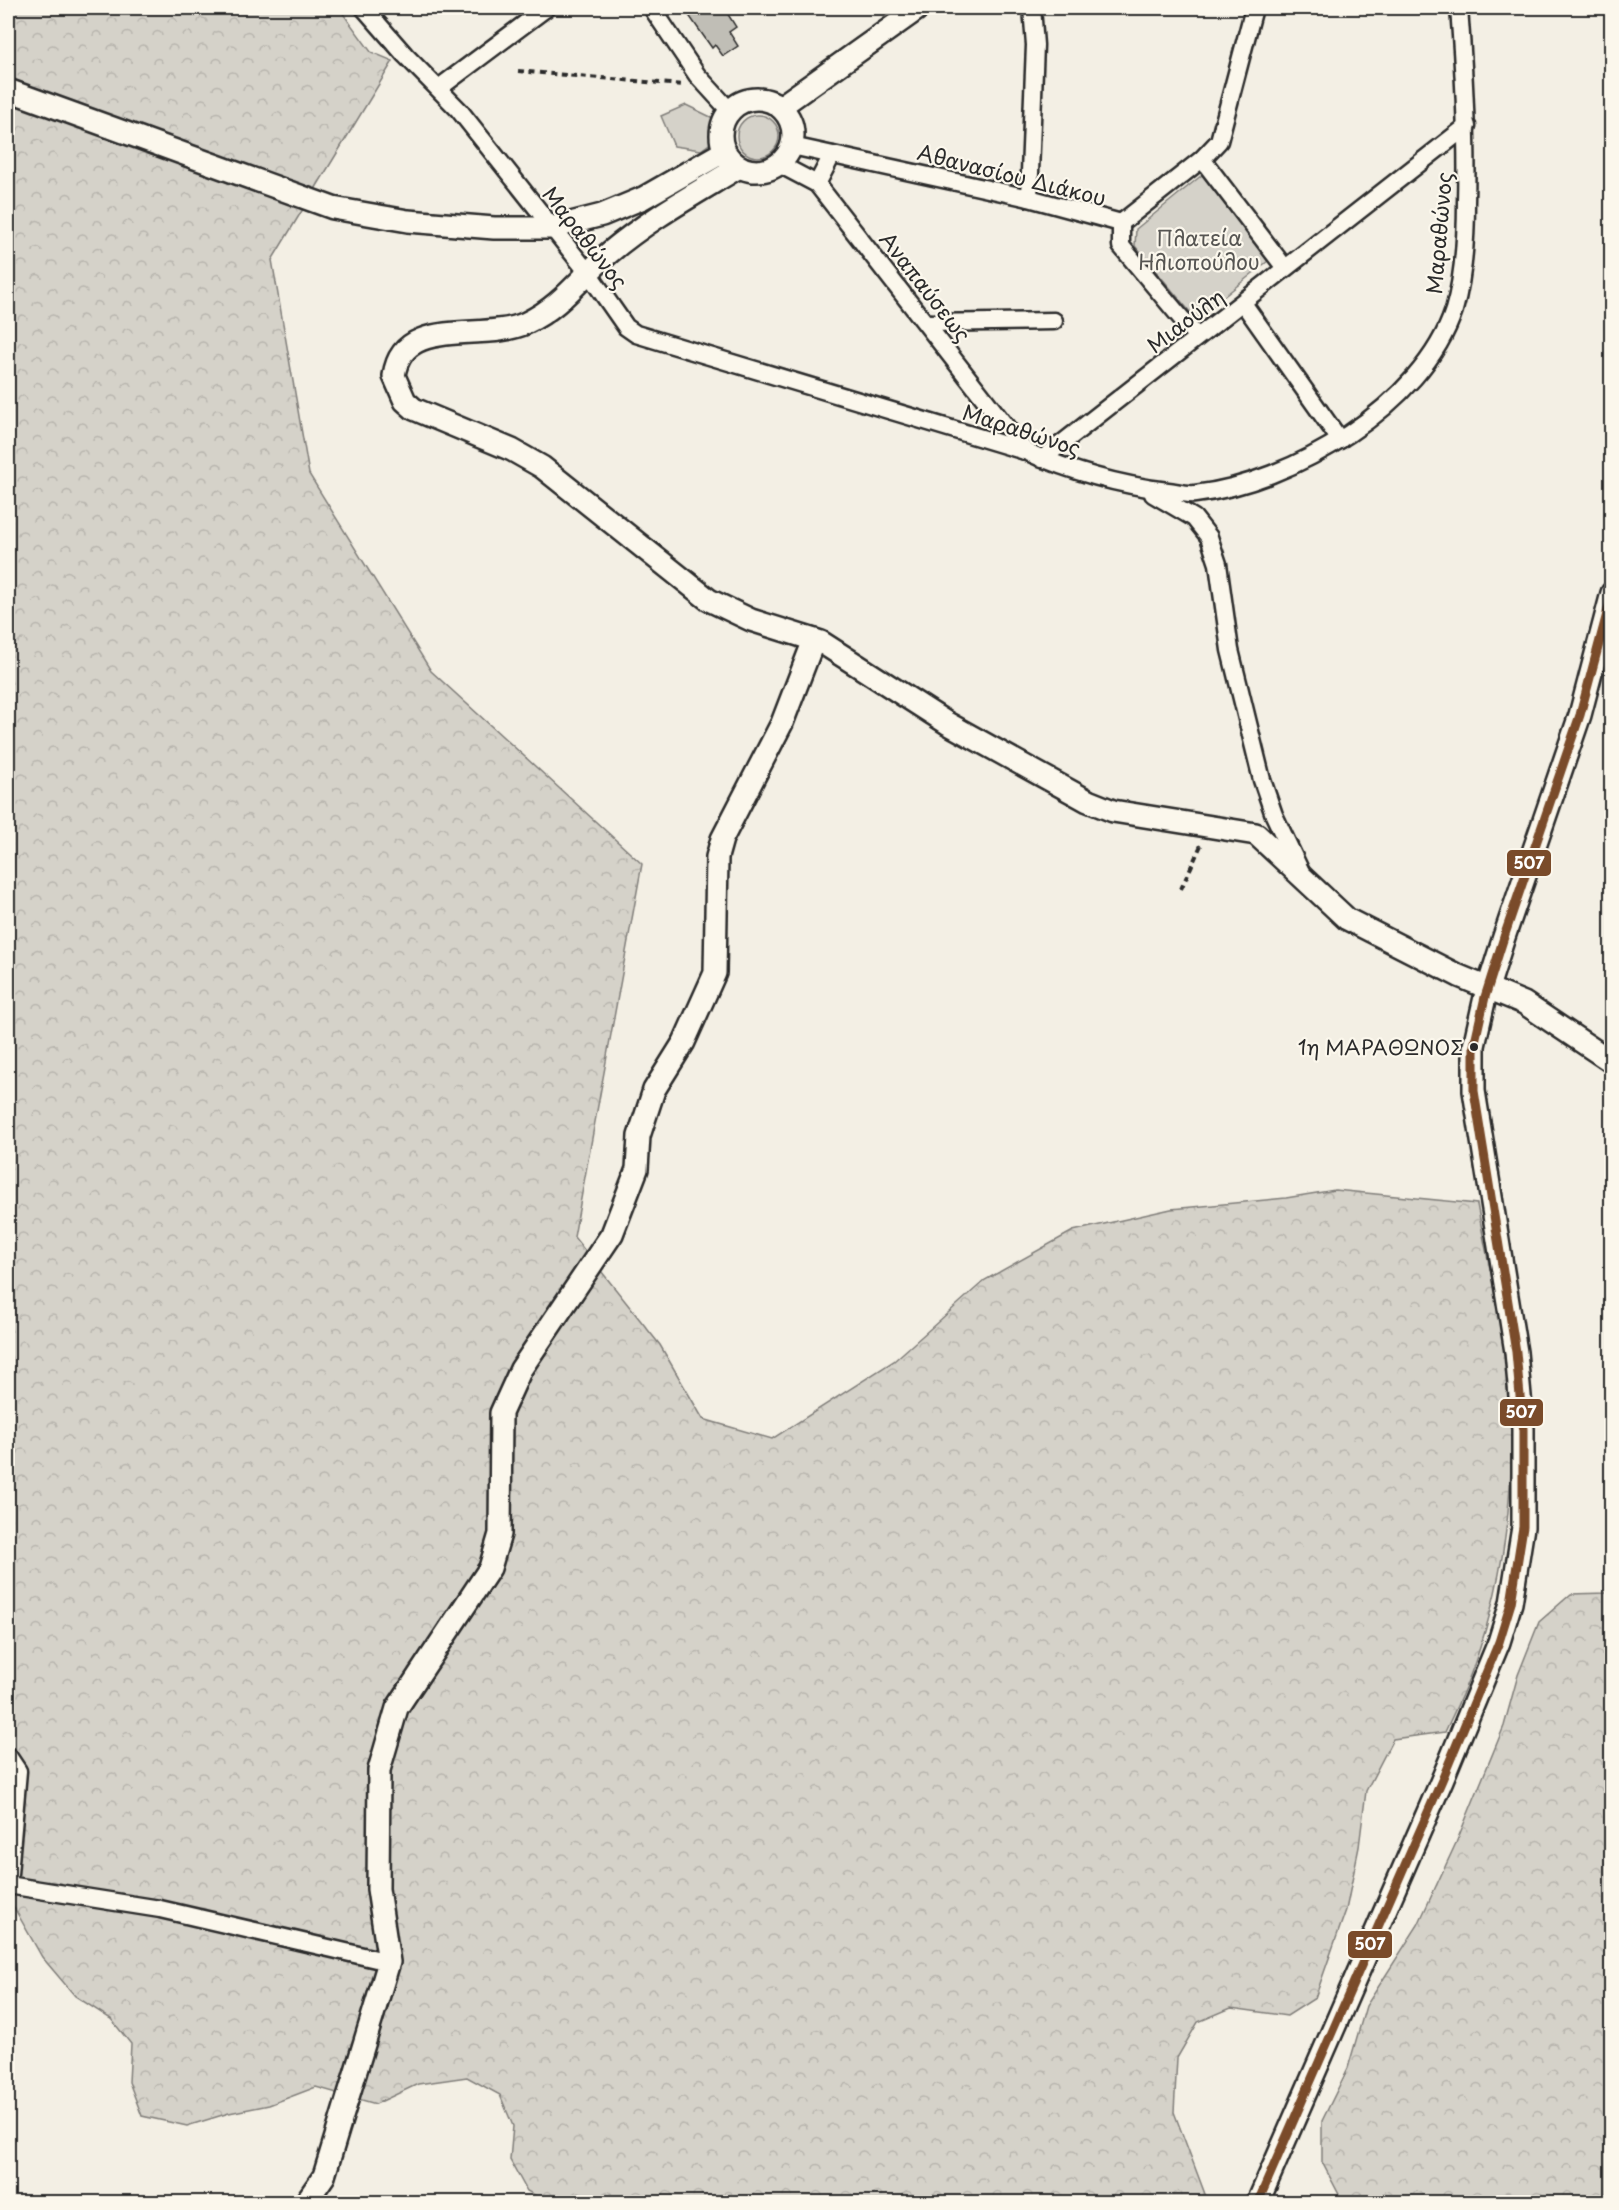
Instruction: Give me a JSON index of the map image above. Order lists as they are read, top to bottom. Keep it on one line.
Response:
{"streets":{"street":["Αθανασίου Διάκου","Μαραθώνος","Αναπαύσεως","Μιαούλη"]},"crossings":[["Αθανασίου Διάκου","Αναπαύσεως"],["Μαραθώνος","Αναπαύσεως"],["Μαραθώνος","Μιαούλη"]],"parks":["Πλατεία Ηλιοπούλου"],"places":["1η ΜΑΡΑΘΩΝΟΣ"],"lines":["transit line 507"]}
